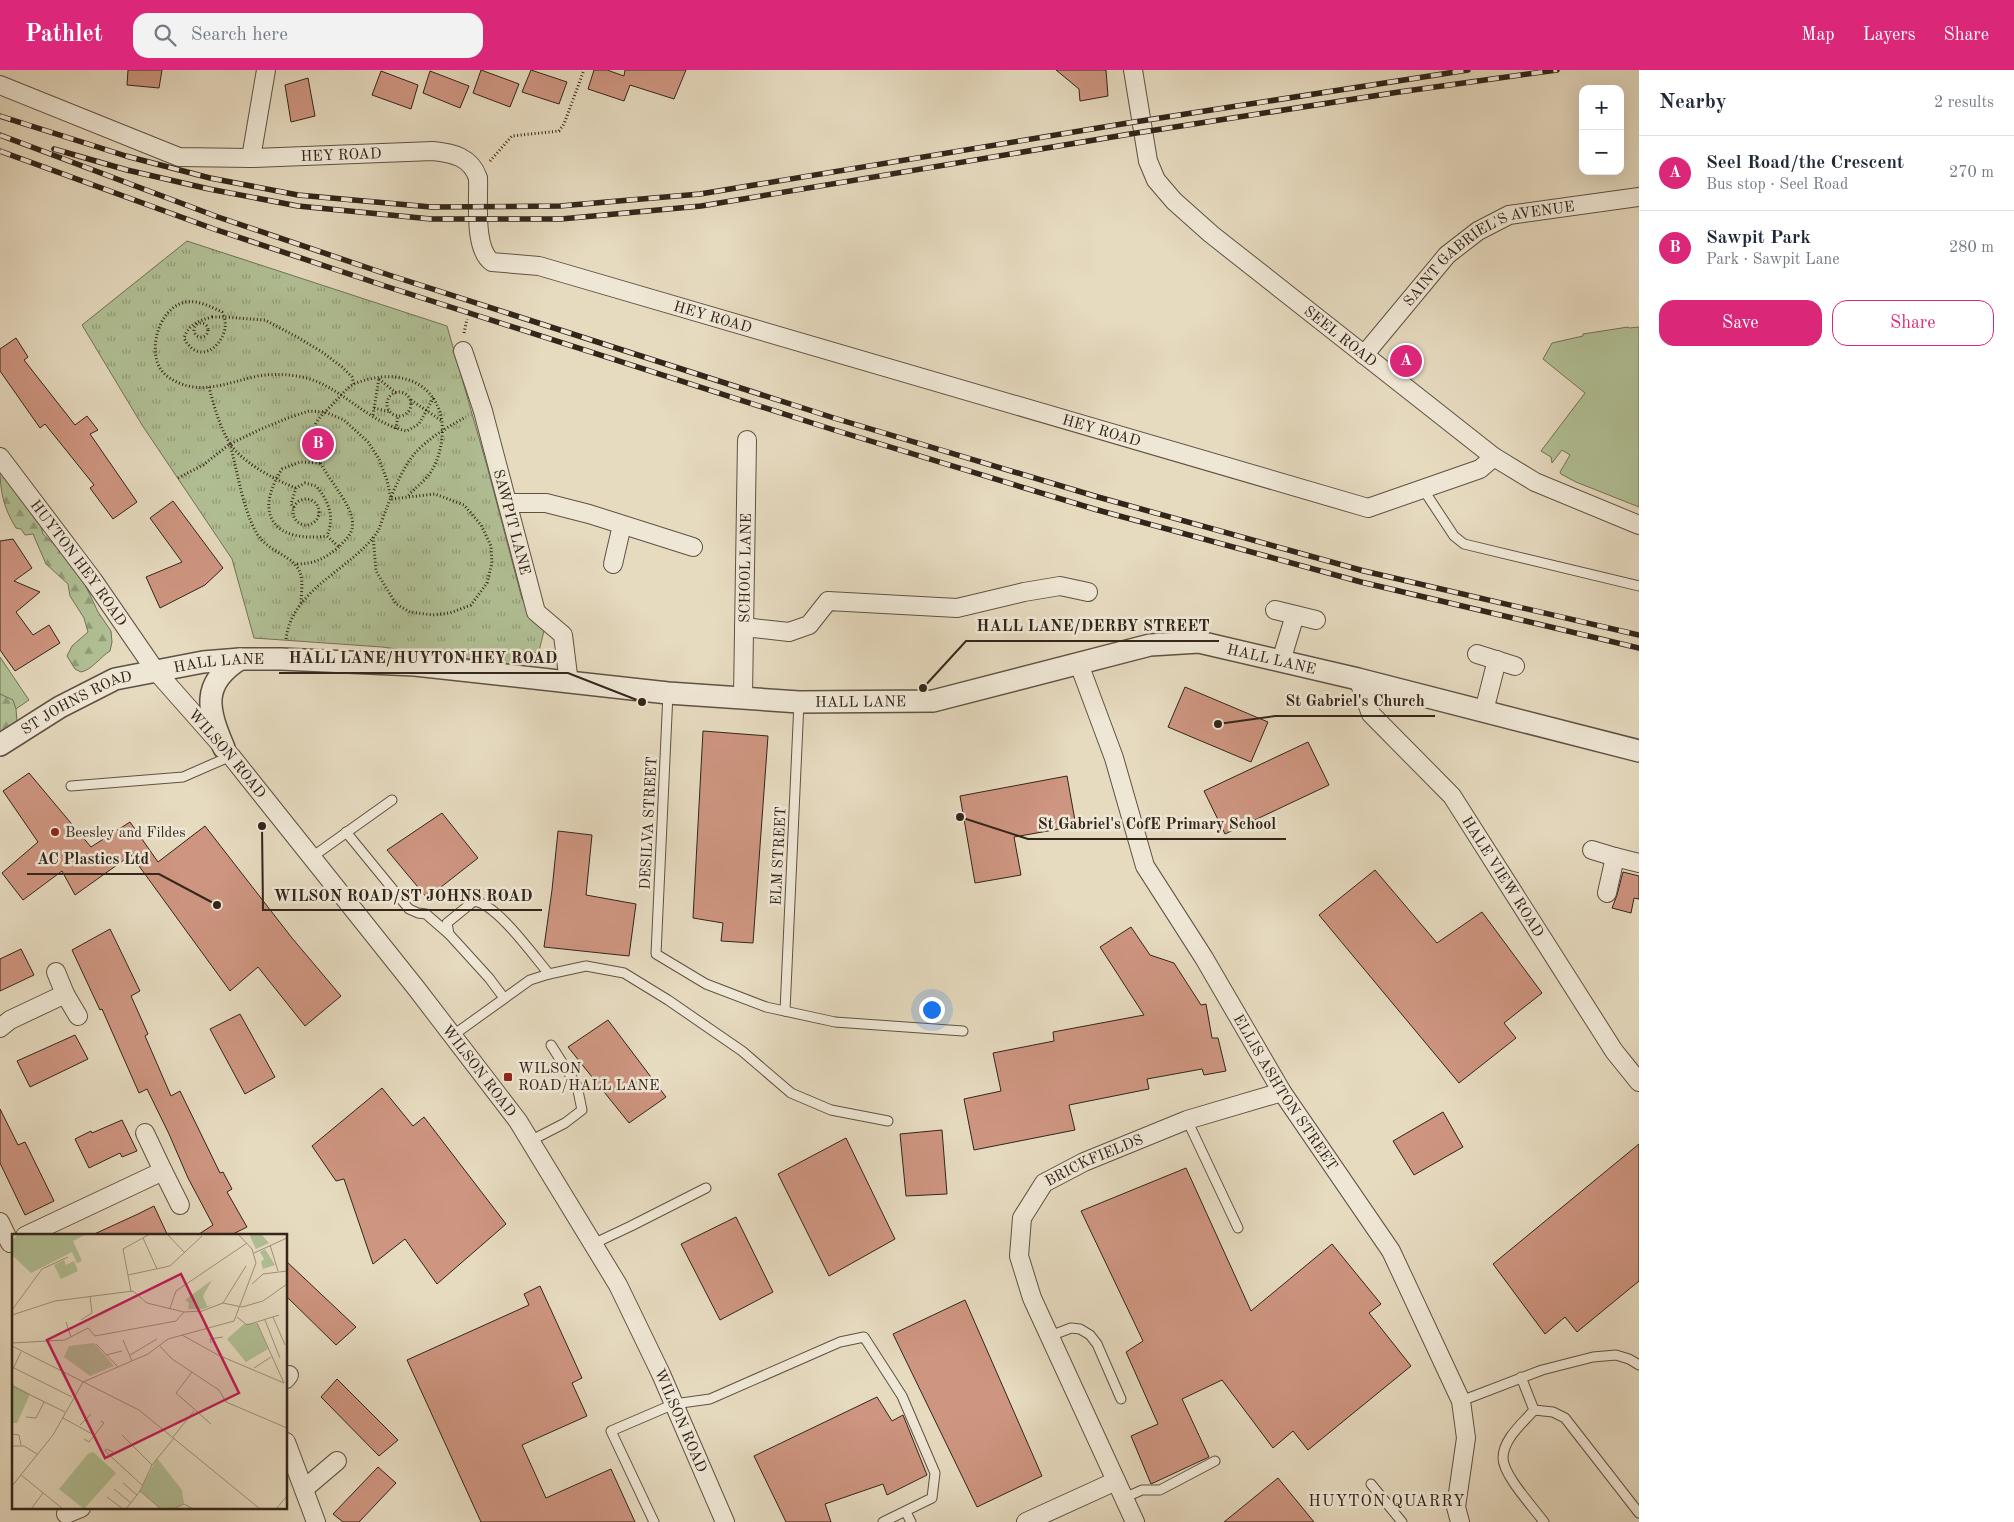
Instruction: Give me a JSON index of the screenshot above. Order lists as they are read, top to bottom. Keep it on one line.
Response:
{"streets":{"street":["HEY ROAD","SAINT GABRIEL'S AVENUE","SEEL ROAD","SAWPIT LANE","HUYTON HEY ROAD","SCHOOL LANE","HALL LANE","ST JOHNS ROAD","WILSON ROAD","HALE VIEW ROAD","ELLIS ASHTON STREET","BRICKFIELDS"],"lane":["DESILVA STREET","ELM STREET"]},"crossings":[["HEY ROAD","SEEL ROAD"],["SAINT GABRIEL'S AVENUE","SEEL ROAD"],["SAWPIT LANE","HALL LANE"],["HUYTON HEY ROAD","HALL LANE"],["HUYTON HEY ROAD","ST JOHNS ROAD"],["HUYTON HEY ROAD","WILSON ROAD"],["SCHOOL LANE","HALL LANE"],["HALL LANE","ST JOHNS ROAD"],["HALL LANE","WILSON ROAD"],["HALL LANE","DESILVA STREET"],["HALL LANE","ELM STREET"],["HALL LANE","HALE VIEW ROAD"],["HALL LANE","ELLIS ASHTON STREET"],["ST JOHNS ROAD","WILSON ROAD"],["DESILVA STREET","ELM STREET"],["ELLIS ASHTON STREET","BRICKFIELDS"]],"districts":["HUYTON QUARRY"],"places":{"other":["HALL LANE/DERBY STREET","HALL LANE/HUYTON HEY ROAD","St Gabriel's Church","St Gabriel's CofE Primary School","WILSON ROAD/ST JOHNS ROAD","Beesley and Fildes","AC Plastics Ltd"],"transit":["WILSON ROAD/HALL LANE"]},"page":{"header":"Pathlet","search":"Search here","nav":["Map","Layers","Share"],"heading":["Nearby","2 results"],"map_buttons":["+","−"],"list":[{"mark":"A","name":"Seel Road/the Crescent","note":"Bus stop · Seel Road","value":"270 m"},{"mark":"B","name":"Sawpit Park","note":"Park · Sawpit Lane","value":"280 m"}],"buttons":["Save","Share"],"pins":["A","B"]}}
